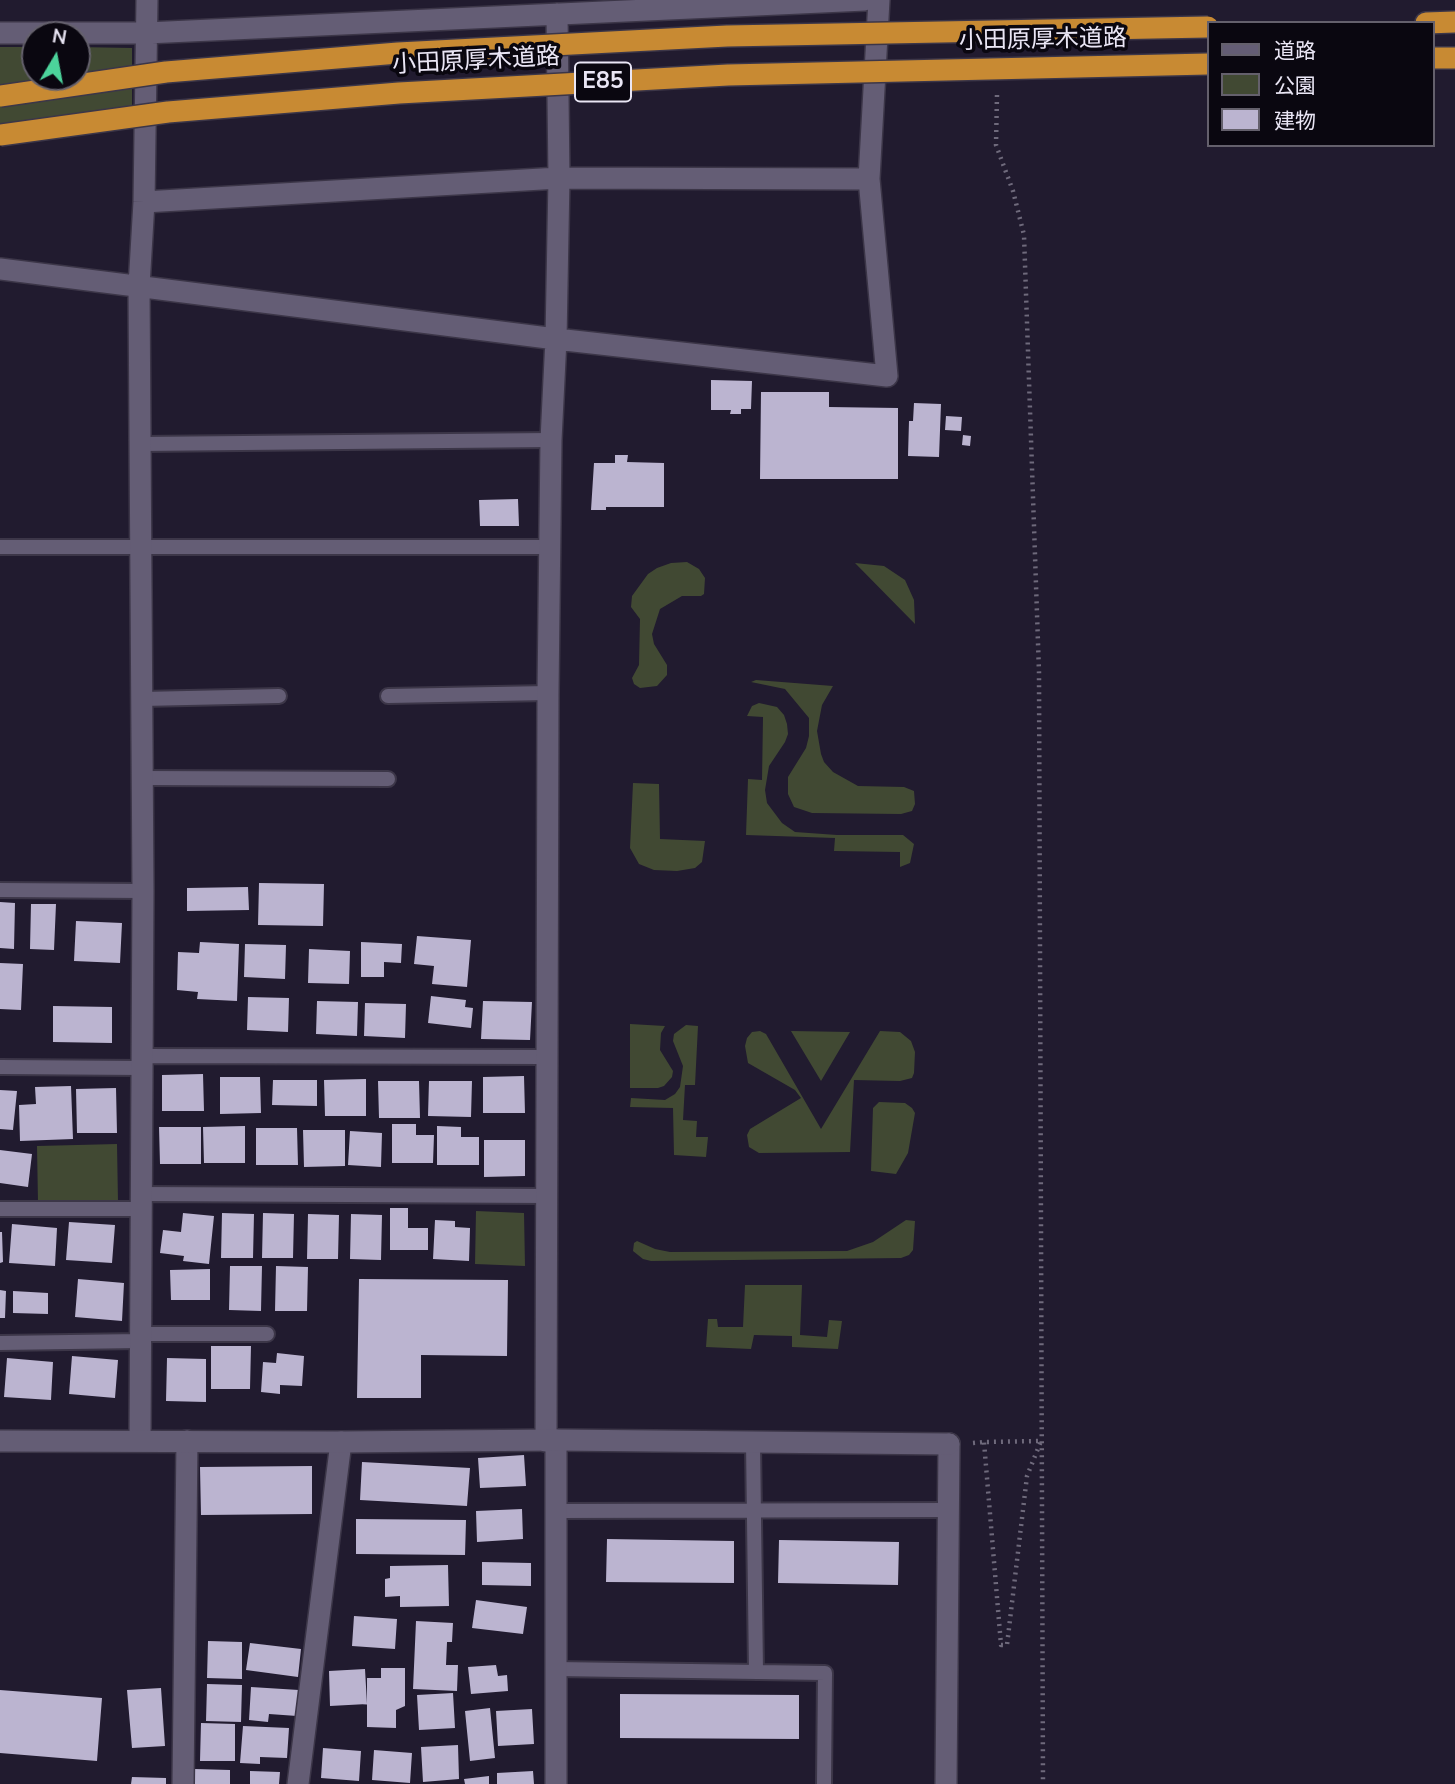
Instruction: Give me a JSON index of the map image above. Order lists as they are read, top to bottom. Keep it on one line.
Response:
{"streets":{"highway":["小田原厚木道路","E85"]},"legend":["道路","公園","建物"],"north":"top"}
